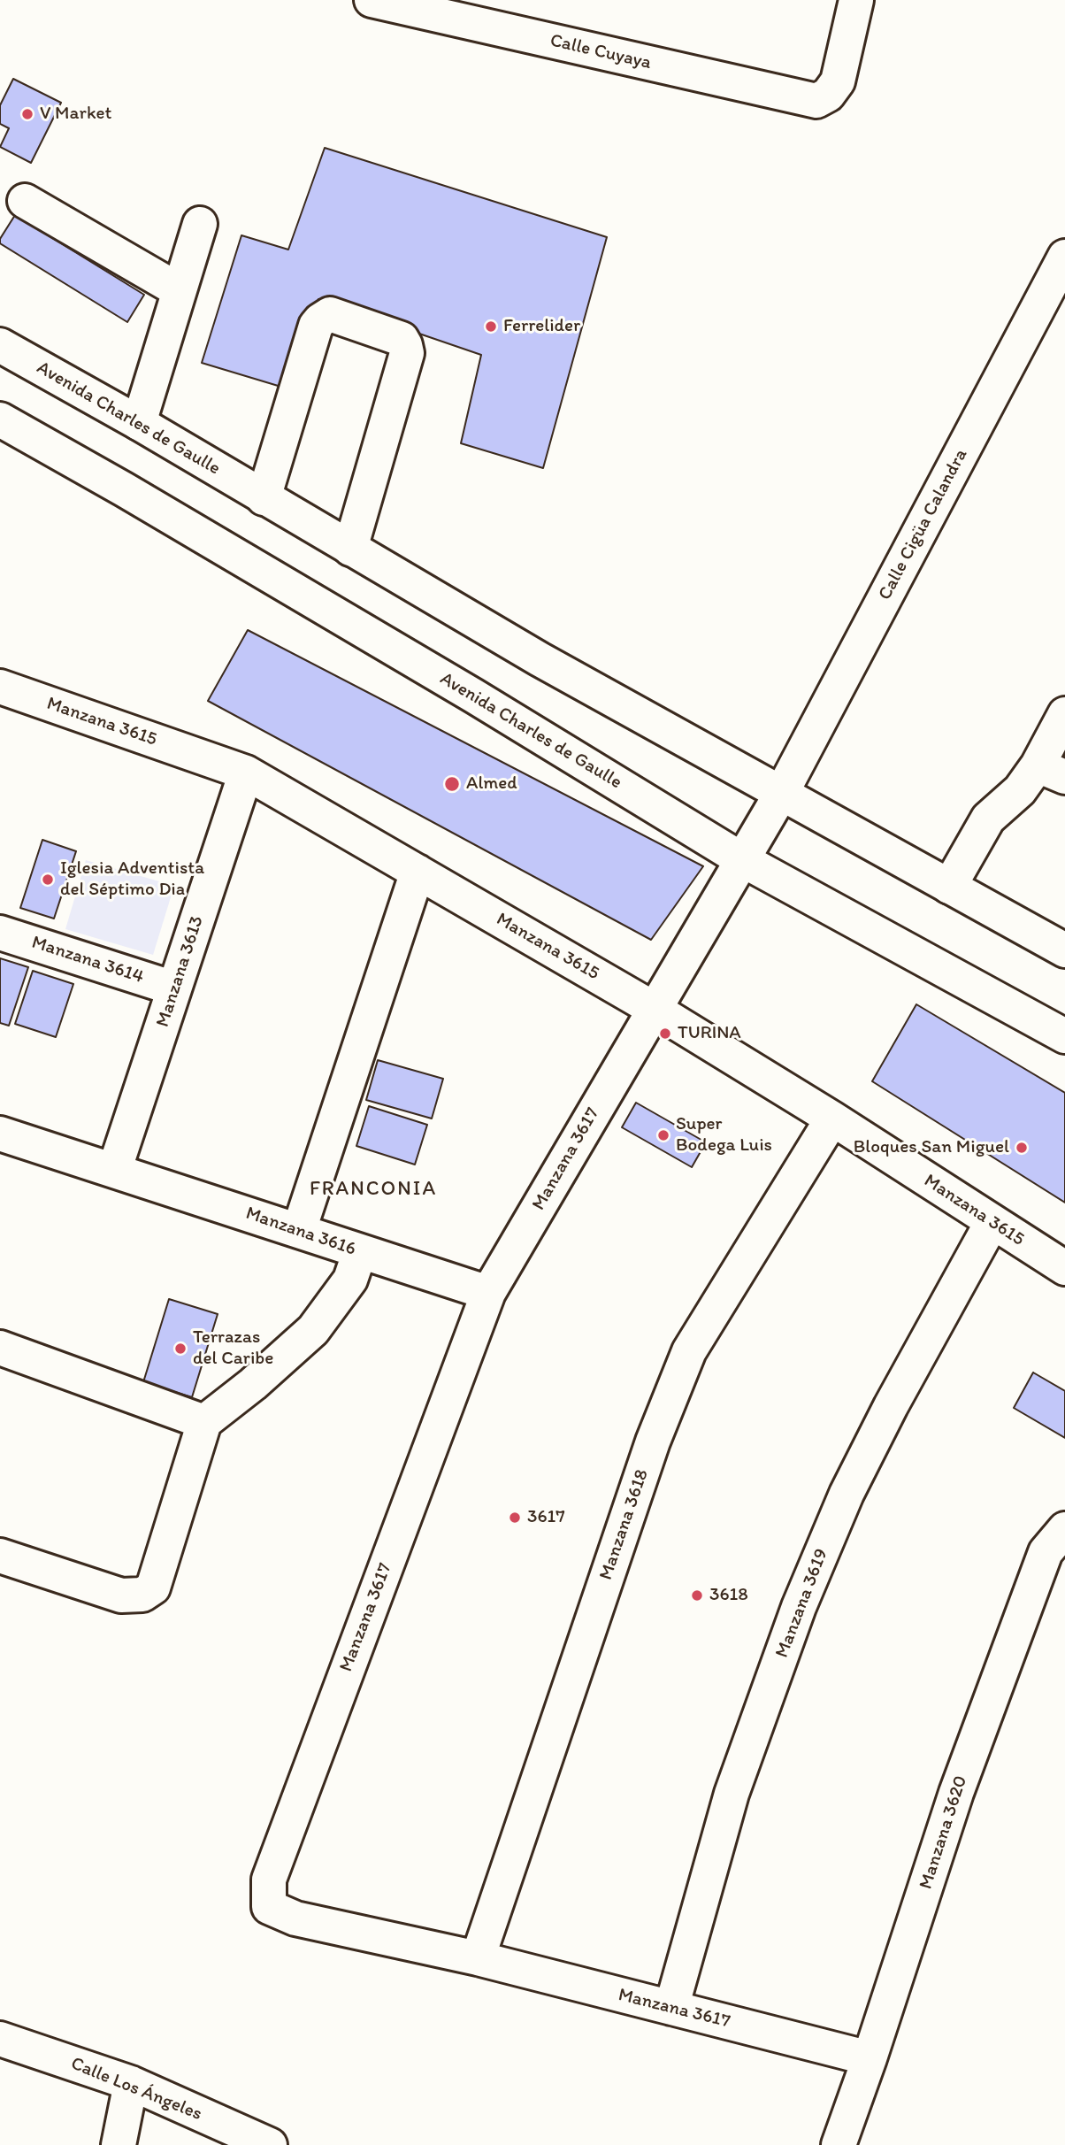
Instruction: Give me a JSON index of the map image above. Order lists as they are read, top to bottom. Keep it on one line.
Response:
{"streets":{"street":["Calle Cuyaya","Avenida Charles de Gaulle","Calle Cigüa Calandra","Manzana 3615","Manzana 3614","Manzana 3613","Manzana 3617","Manzana 3616","Manzana 3618","Manzana 3619","Manzana 3620","Calle Los Ángeles"]},"crossings":[["Avenida Charles de Gaulle","Calle Cigüa Calandra"],["Avenida Charles de Gaulle","Manzana 3617"],["Calle Cigüa Calandra","Manzana 3617"],["Manzana 3615","Manzana 3613"],["Manzana 3615","Manzana 3617"],["Manzana 3615","Manzana 3618"],["Manzana 3615","Manzana 3619"],["Manzana 3614","Manzana 3613"],["Manzana 3613","Manzana 3616"],["Manzana 3617","Manzana 3616"],["Manzana 3617","Manzana 3618"],["Manzana 3617","Manzana 3619"],["Manzana 3617","Manzana 3620"]],"districts":["FRANCONIA"],"places":["V Market","Ferrelider","Almed","Iglesia Adventista del Séptimo Dia","TURINA","Super Bodega Luis","Bloques San Miguel","Terrazas del Caribe","3617","3618"]}
